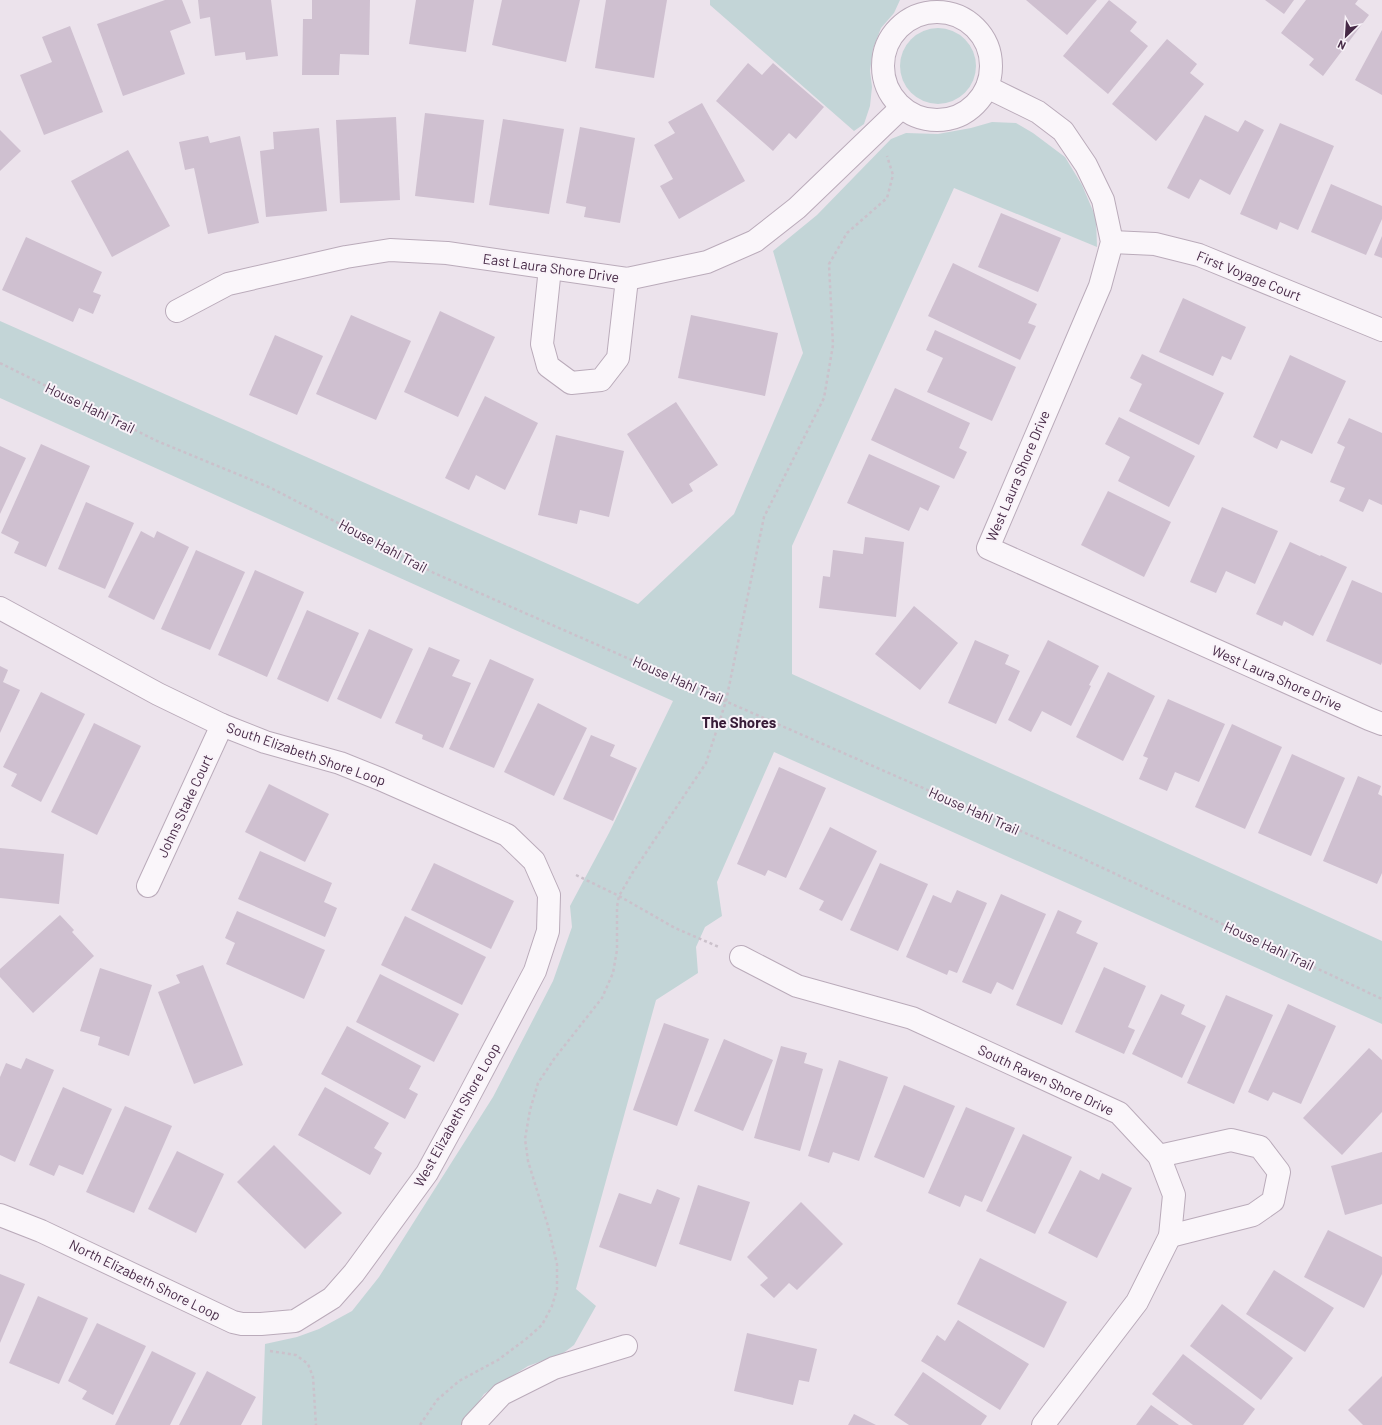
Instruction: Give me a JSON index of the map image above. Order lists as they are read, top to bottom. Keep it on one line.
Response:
{"streets":{"street":["East Laura Shore Drive","First Voyage Court","West Laura Shore Drive","South Elizabeth Shore Loop","Johns Stake Court","South Raven Shore Drive","West Elizabeth Shore Loop","North Elizabeth Shore Loop"],"path":["House Hahl Trail"]},"crossings":[["East Laura Shore Drive","West Laura Shore Drive"],["First Voyage Court","West Laura Shore Drive"],["South Elizabeth Shore Loop","Johns Stake Court"],["South Elizabeth Shore Loop","West Elizabeth Shore Loop"],["West Elizabeth Shore Loop","North Elizabeth Shore Loop"]],"districts":["The Shores"],"north":"bottom left"}
